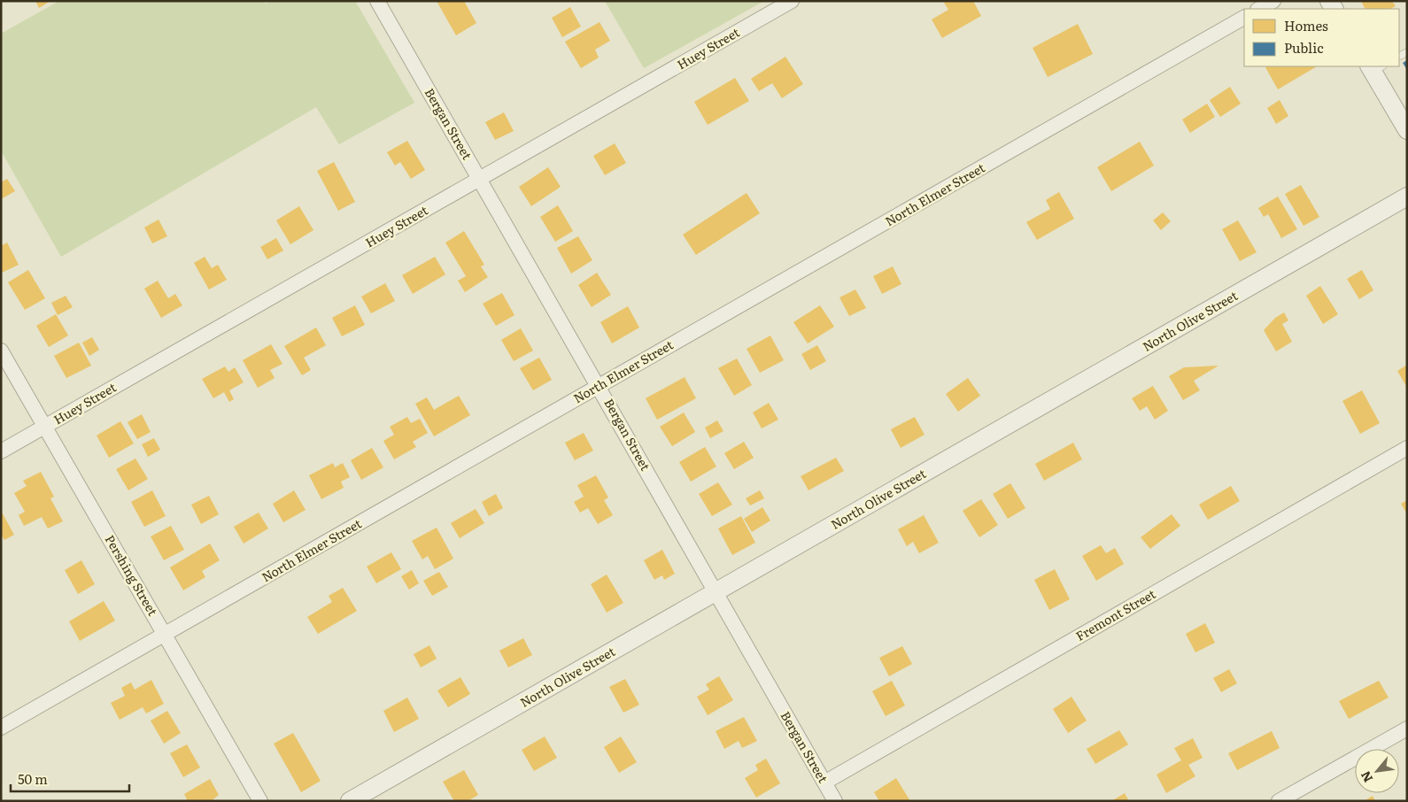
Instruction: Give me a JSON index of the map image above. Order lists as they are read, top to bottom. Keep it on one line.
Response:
{"streets":{"street":["Huey Street","Bergan Street","North Elmer Street","North Olive Street","Pershing Street","Fremont Street"]},"crossings":[["Huey Street","Bergan Street"],["Huey Street","Pershing Street"],["Bergan Street","North Elmer Street"],["Bergan Street","North Olive Street"],["Bergan Street","Fremont Street"],["North Elmer Street","Pershing Street"]],"legend":["Homes","Public"],"scale_bar":"50 m","north":"bottom left"}
